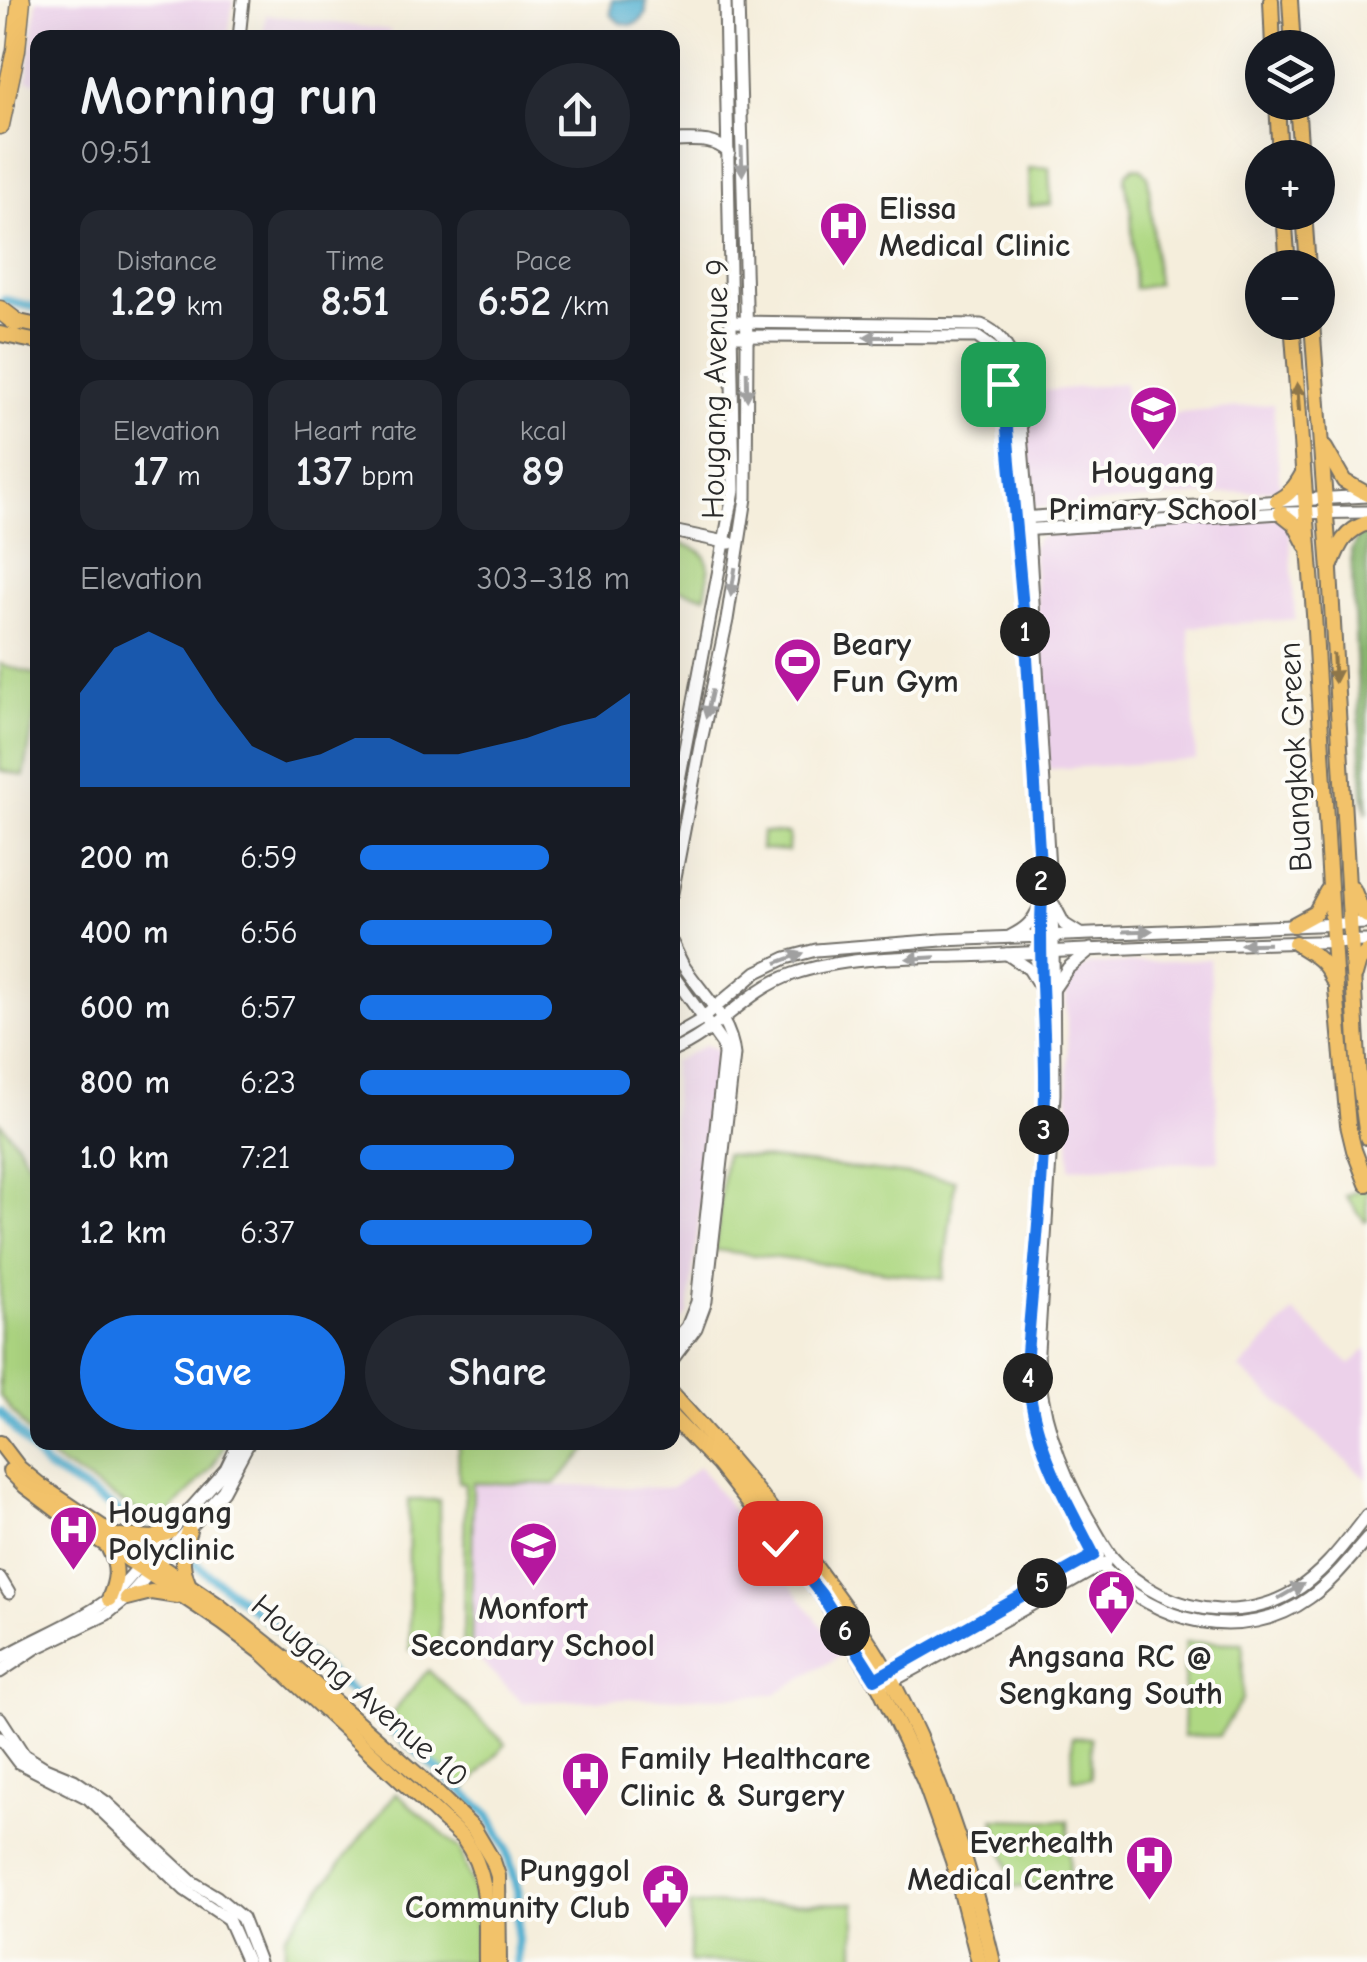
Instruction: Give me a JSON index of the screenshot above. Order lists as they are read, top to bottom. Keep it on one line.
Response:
{"streets":{"main road":["Buangkok Green","Hougang Avenue 10"],"street":["Hougang Avenue 9"]},"places":{"hospital":["Elissa Medical Clinic","Hougang Polyclinic","Family Healthcare Clinic & Surgery","Everhealth Medical Centre"],"school or university":["Hougang Primary School","Monfort Secondary School"],"sports":["Beary Fun Gym"],"public building":["Angsana RC @ Sengkang South","Punggol Community Club"]},"page":{"map_buttons":["+","−"],"heading":["Morning run","09:51"],"stats":[["Distance","1.29 km"],["Time","8:51"],["Pace","6:52 /km"],["Elevation","17 m"],["Heart rate","137 bpm"],["kcal","89"]],"chart":["Elevation","303–318 m"],"pins":["1","2","3","4","5","6"],"list":[{"name":"200 m","note":"6:59"},{"name":"400 m","note":"6:56"},{"name":"600 m","note":"6:57"},{"name":"800 m","note":"6:23"},{"name":"1.0 km","note":"7:21"},{"name":"1.2 km","note":"6:37"}],"buttons":["Save","Share"]}}
